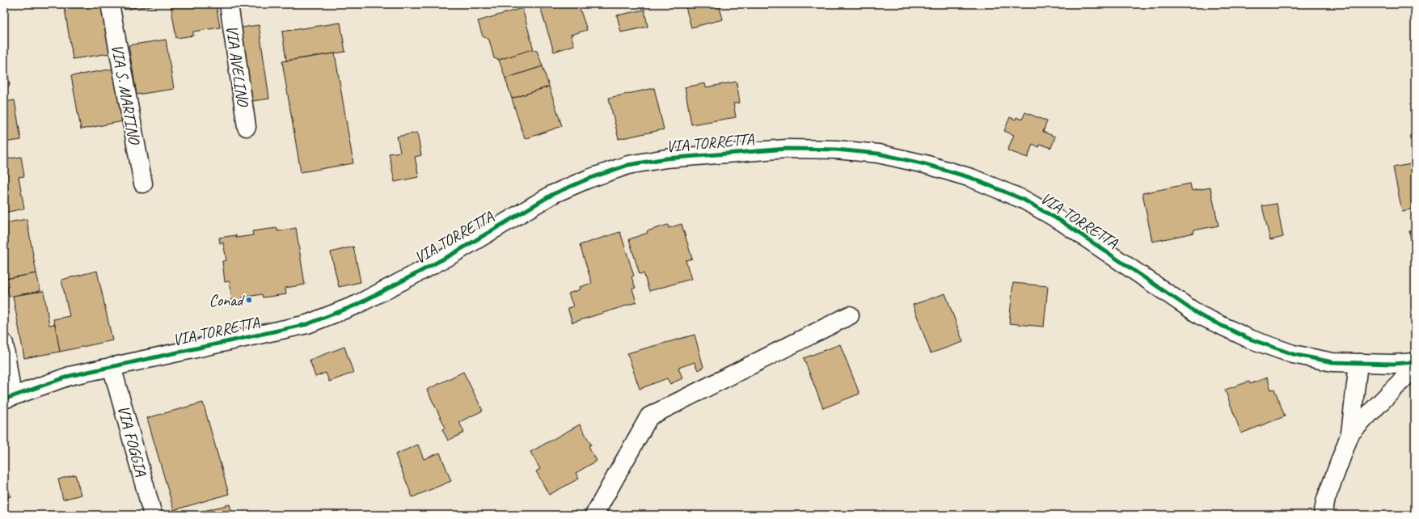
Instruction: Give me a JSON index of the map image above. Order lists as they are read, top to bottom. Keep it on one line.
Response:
{"streets":{"street":["VIA AVELINO","VIA S. MARTINO","VIA TORRETTA","VIA FOGGIA"]},"crossings":[["VIA TORRETTA","VIA FOGGIA"]],"places":["Conad"]}
